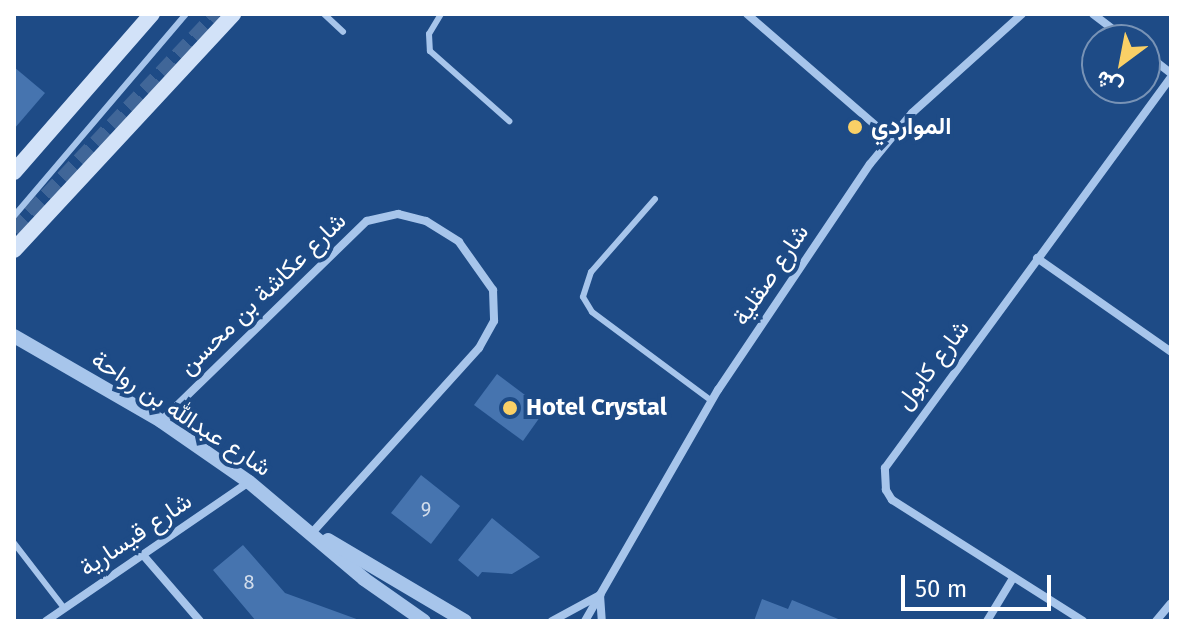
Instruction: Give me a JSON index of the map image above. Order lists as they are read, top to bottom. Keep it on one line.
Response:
{"streets":{"street":["شارع صقلية","شارع عكاشة بن محسن","شارع كابول","شارع عبدالله بن رواحة","شارع قيسارية"]},"crossings":[["شارع عكاشة بن محسن","شارع عبدالله بن رواحة"],["شارع عبدالله بن رواحة","شارع قيسارية"]],"places":["المواردي","Hotel Crystal"],"house_numbers":["9","8"],"scale_bar":"50 m","north":"bottom left"}
